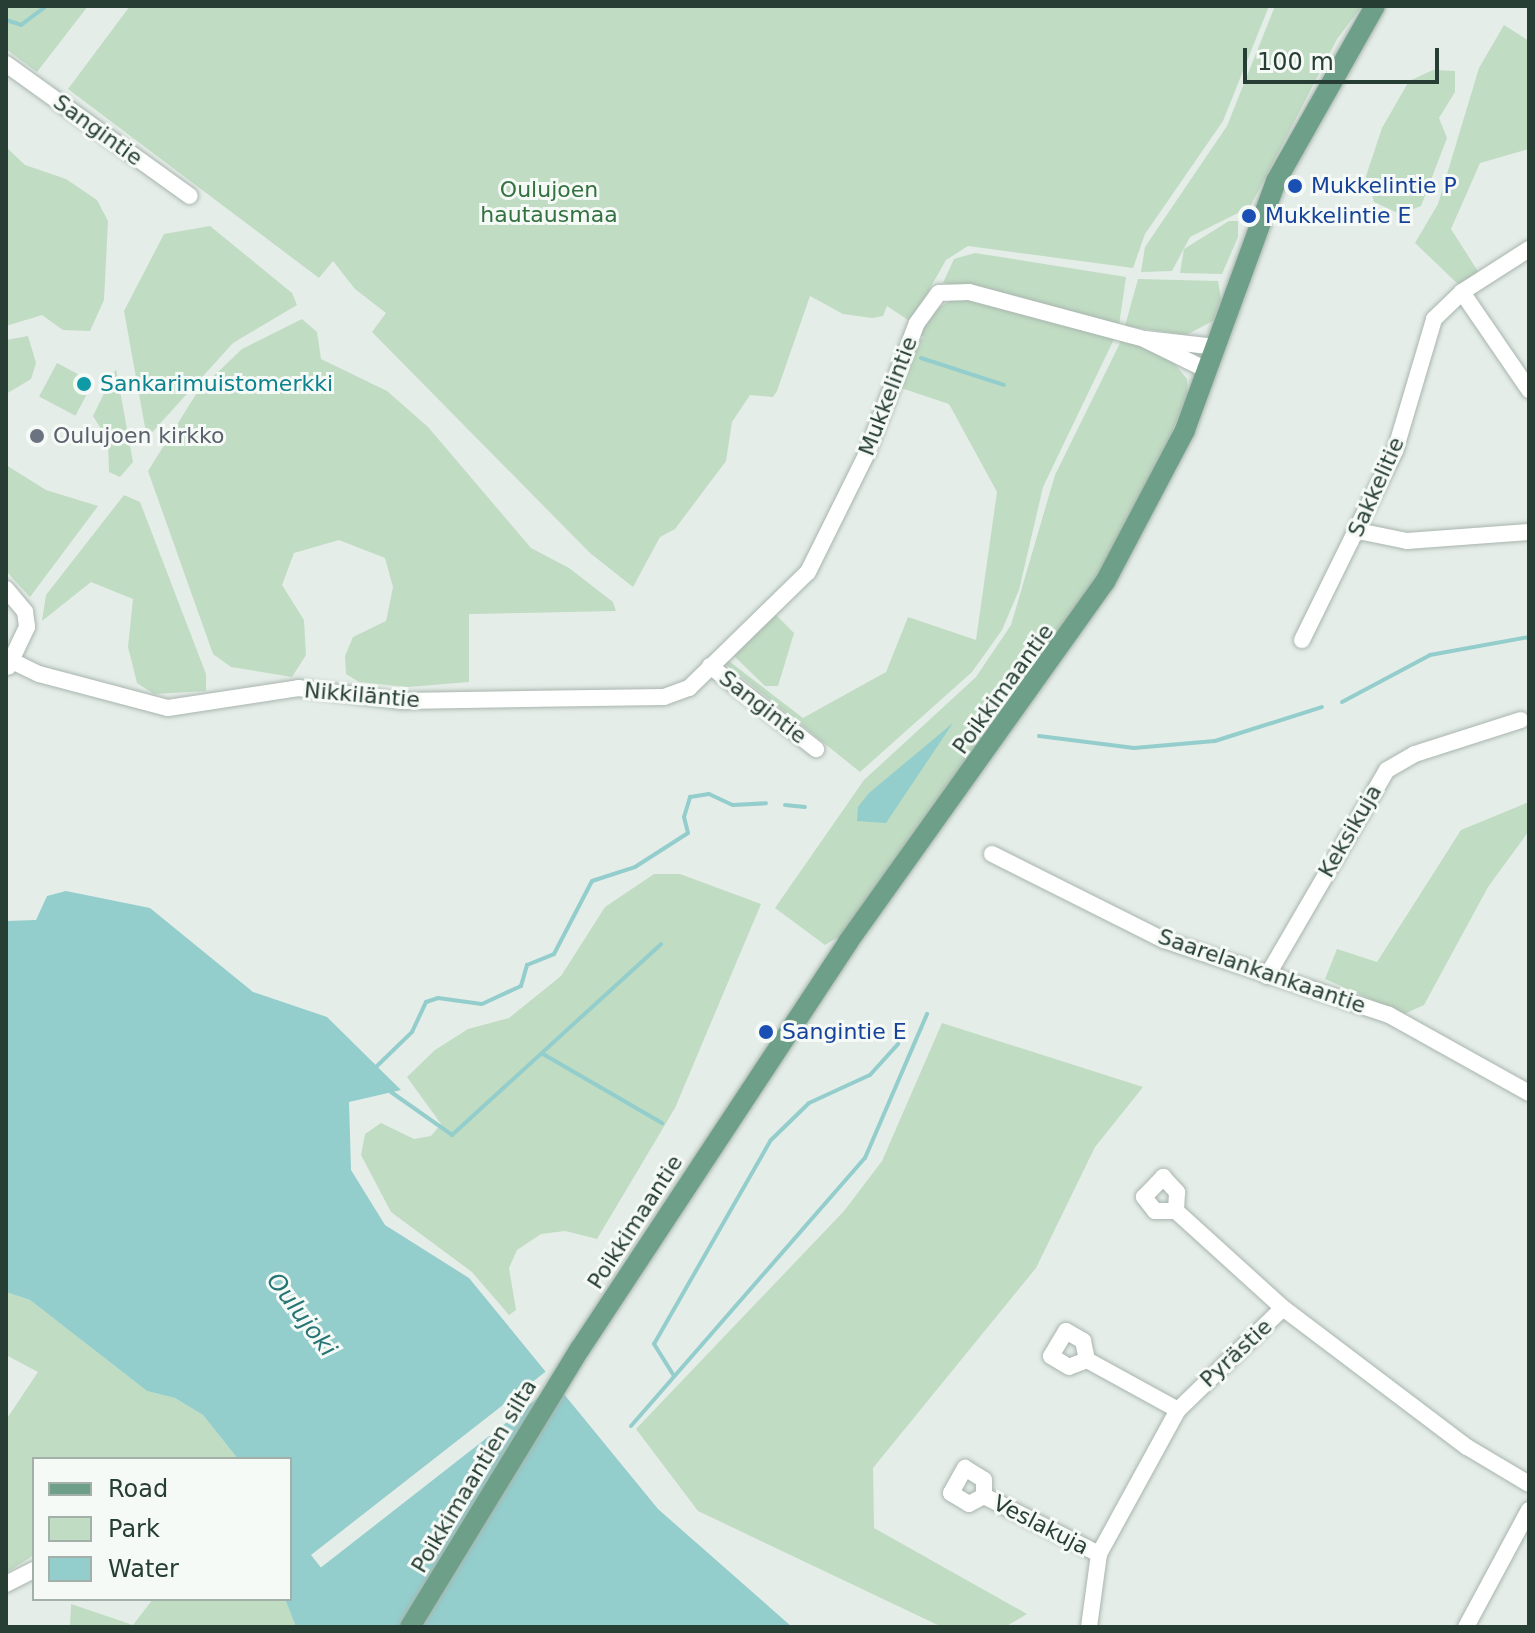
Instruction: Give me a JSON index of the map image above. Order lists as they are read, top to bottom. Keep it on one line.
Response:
{"streets":{"main road":["Poikkimaantie","Poikkimaantien silta"],"street":["Sangintie","Mukkelintie","Sakkelitie","Nikkiläntie","Keksikuja","Saarelankankaantie","Pyrästie","Veslakuja"]},"crossings":[["Sangintie","Mukkelintie"],["Sangintie","Nikkiläntie"],["Mukkelintie","Poikkimaantie"],["Mukkelintie","Nikkiläntie"],["Poikkimaantie","Poikkimaantien silta"],["Keksikuja","Saarelankankaantie"],["Pyrästie","Veslakuja"]],"water":["Oulujoki"],"parks":["Oulujoen hautausmaa"],"places":["Mukkelintie P","Mukkelintie E","Sankarimuistomerkki","Oulujoen kirkko","Sangintie E"],"legend":["Road","Park","Water"],"scale_bar":"100 m"}
